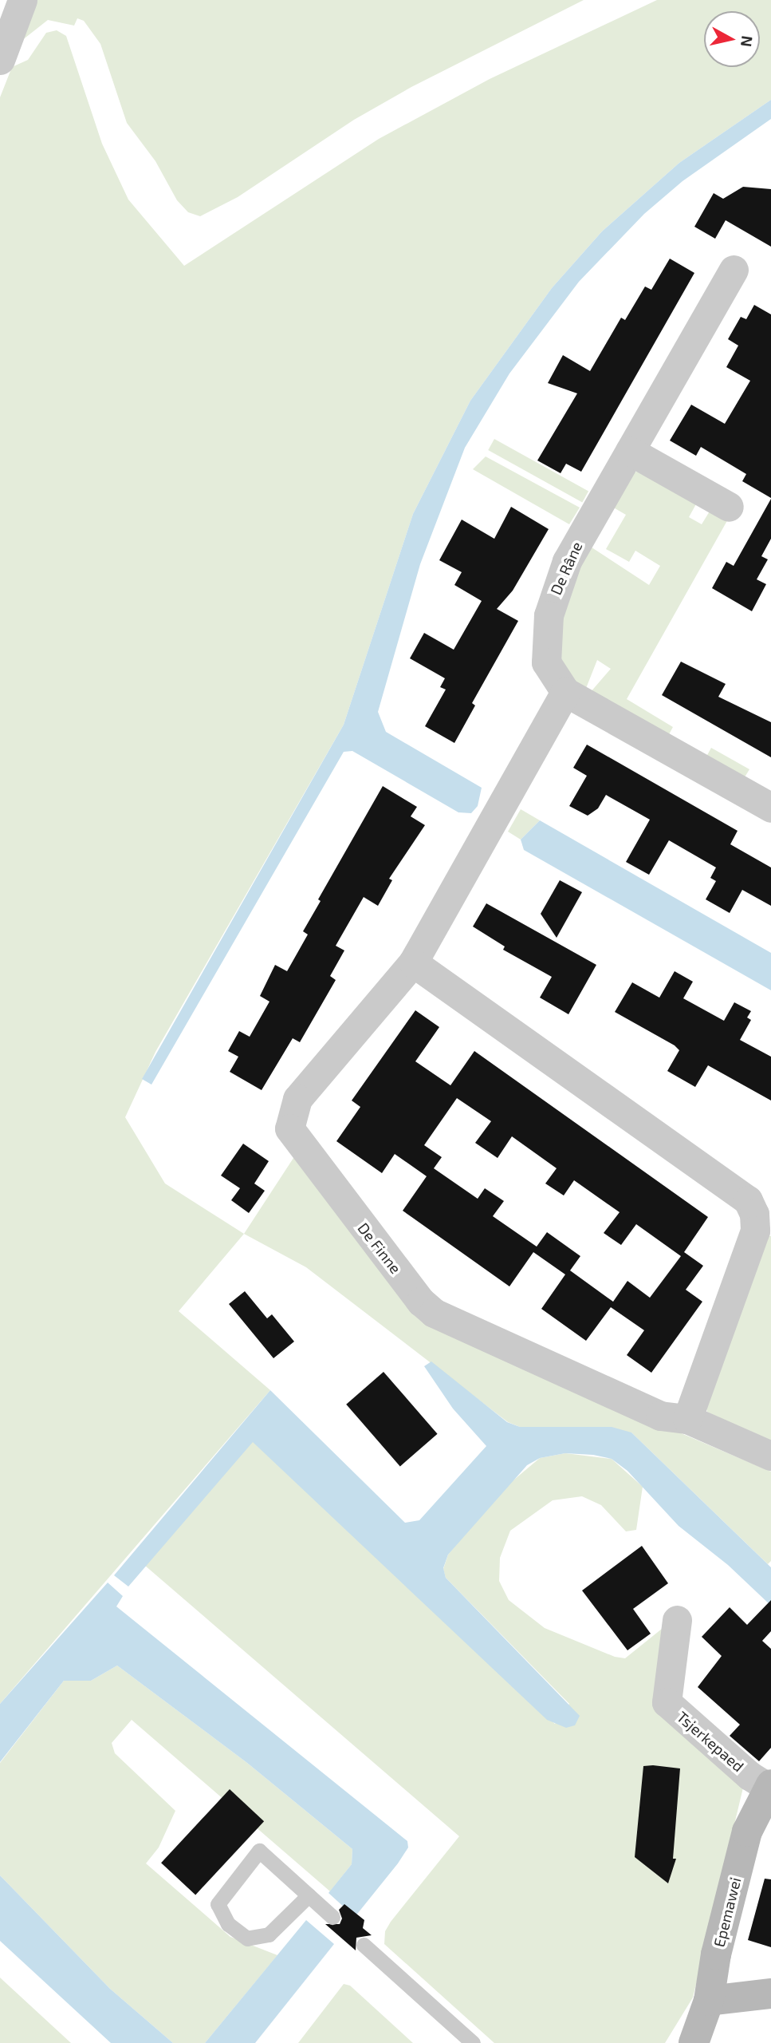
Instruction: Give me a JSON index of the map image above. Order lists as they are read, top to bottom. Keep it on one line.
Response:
{"streets":{"street":["De Râne","De Finne","Tsjerkepaed","Epemawei"]},"crossings":[["De Râne","De Finne"],["Tsjerkepaed","Epemawei"]],"north":"right"}
